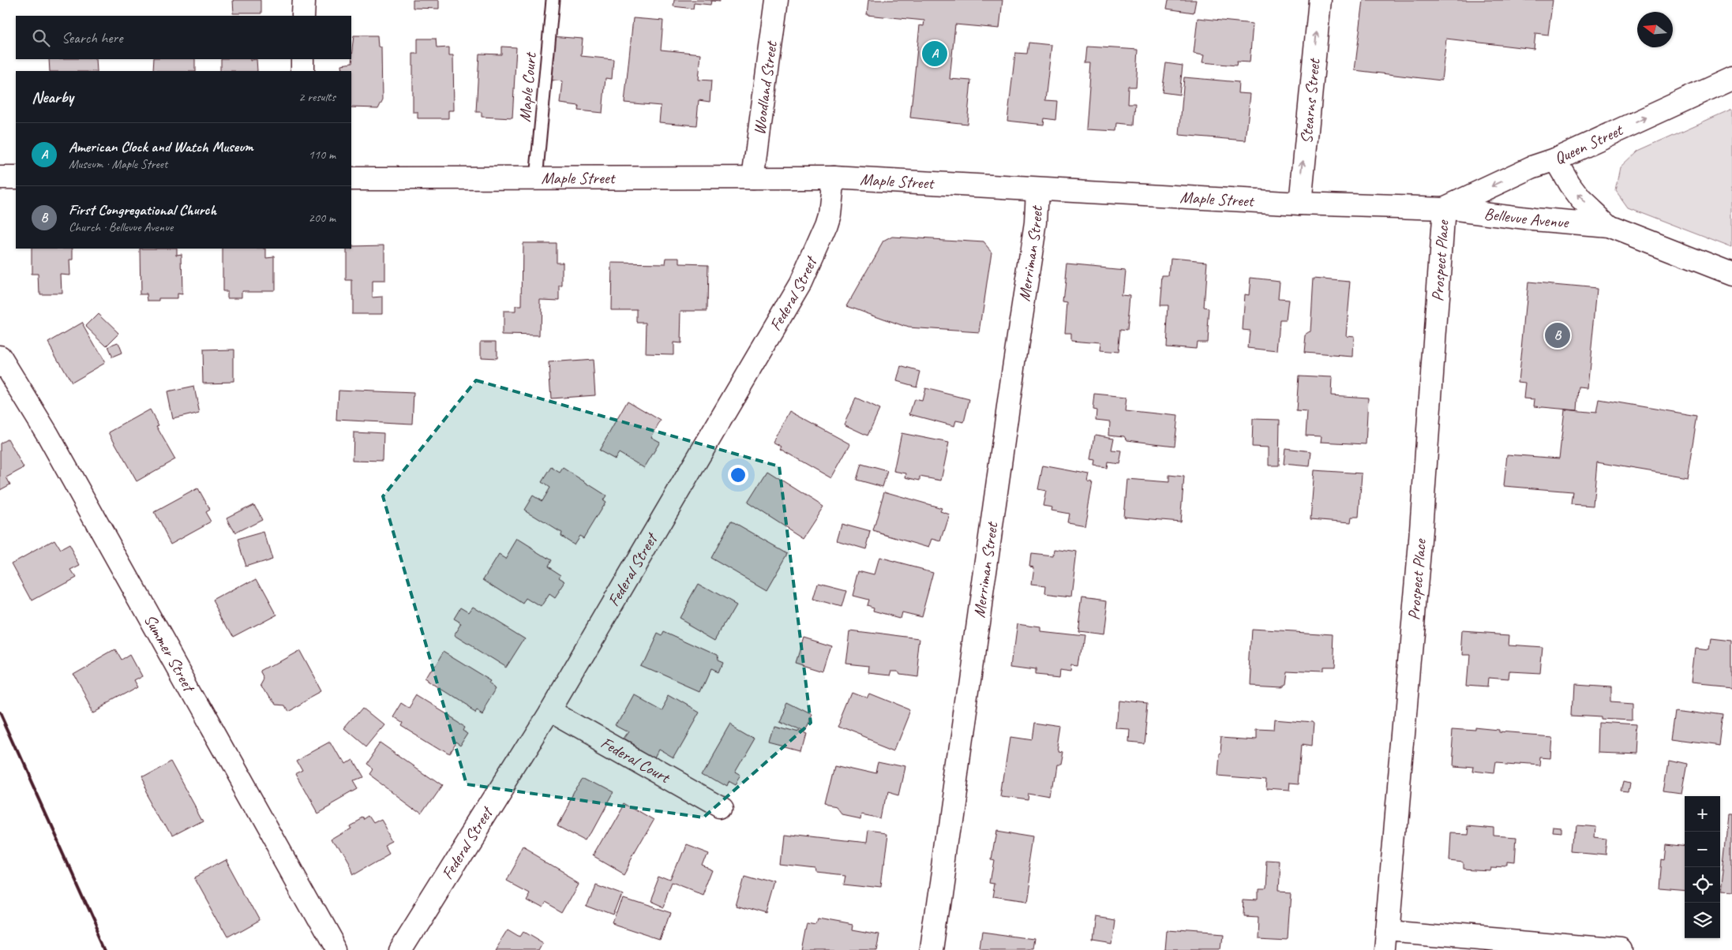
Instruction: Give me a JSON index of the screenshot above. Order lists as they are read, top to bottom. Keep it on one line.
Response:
{"streets":{"street":["Woodland Street","Stearns Street","Queen Street","Maple Street","Bellevue Avenue","Merriman Street","Prospect Place","Federal Street","Summer Street","Federal Court"],"lane":["Maple Court"]},"crossings":[["Maple Court","Maple Street"],["Woodland Street","Maple Street"],["Stearns Street","Maple Street"],["Queen Street","Maple Street"],["Queen Street","Bellevue Avenue"],["Queen Street","Prospect Place"],["Maple Street","Bellevue Avenue"],["Maple Street","Merriman Street"],["Maple Street","Prospect Place"],["Maple Street","Federal Street"],["Bellevue Avenue","Prospect Place"],["Federal Street","Federal Court"]],"one_way":["Stearns Street"],"north":"left","page":{"search":"Search here","pins":["A","B"],"heading":["Nearby","2 results"],"list":[{"mark":"A","name":"American Clock and Watch Museum","note":"Museum · Maple Street","value":"110 m"},{"mark":"B","name":"First Congregational Church","note":"Church · Bellevue Avenue","value":"200 m"}],"map_buttons":["+","−"]}}
